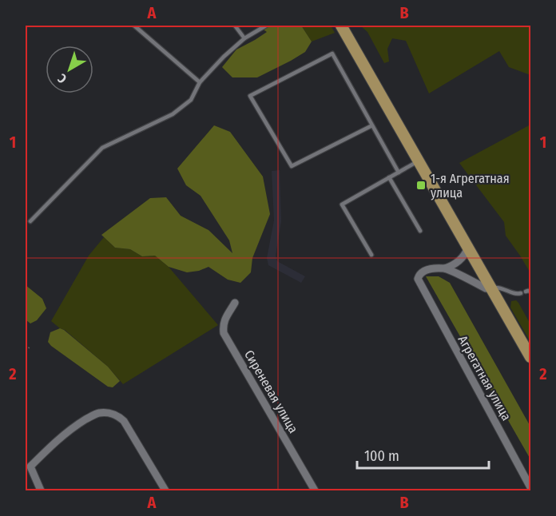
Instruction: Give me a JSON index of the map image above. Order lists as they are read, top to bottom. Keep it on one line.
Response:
{"streets":{"street":["Агрегатная улица","Сиреневая улица"]},"places":{"transit":["1-я Агрегатная улица"]},"scale_bar":"100 m","north":"bottom left","grid":{"columns":["A","B"],"rows":["1","2"]}}
